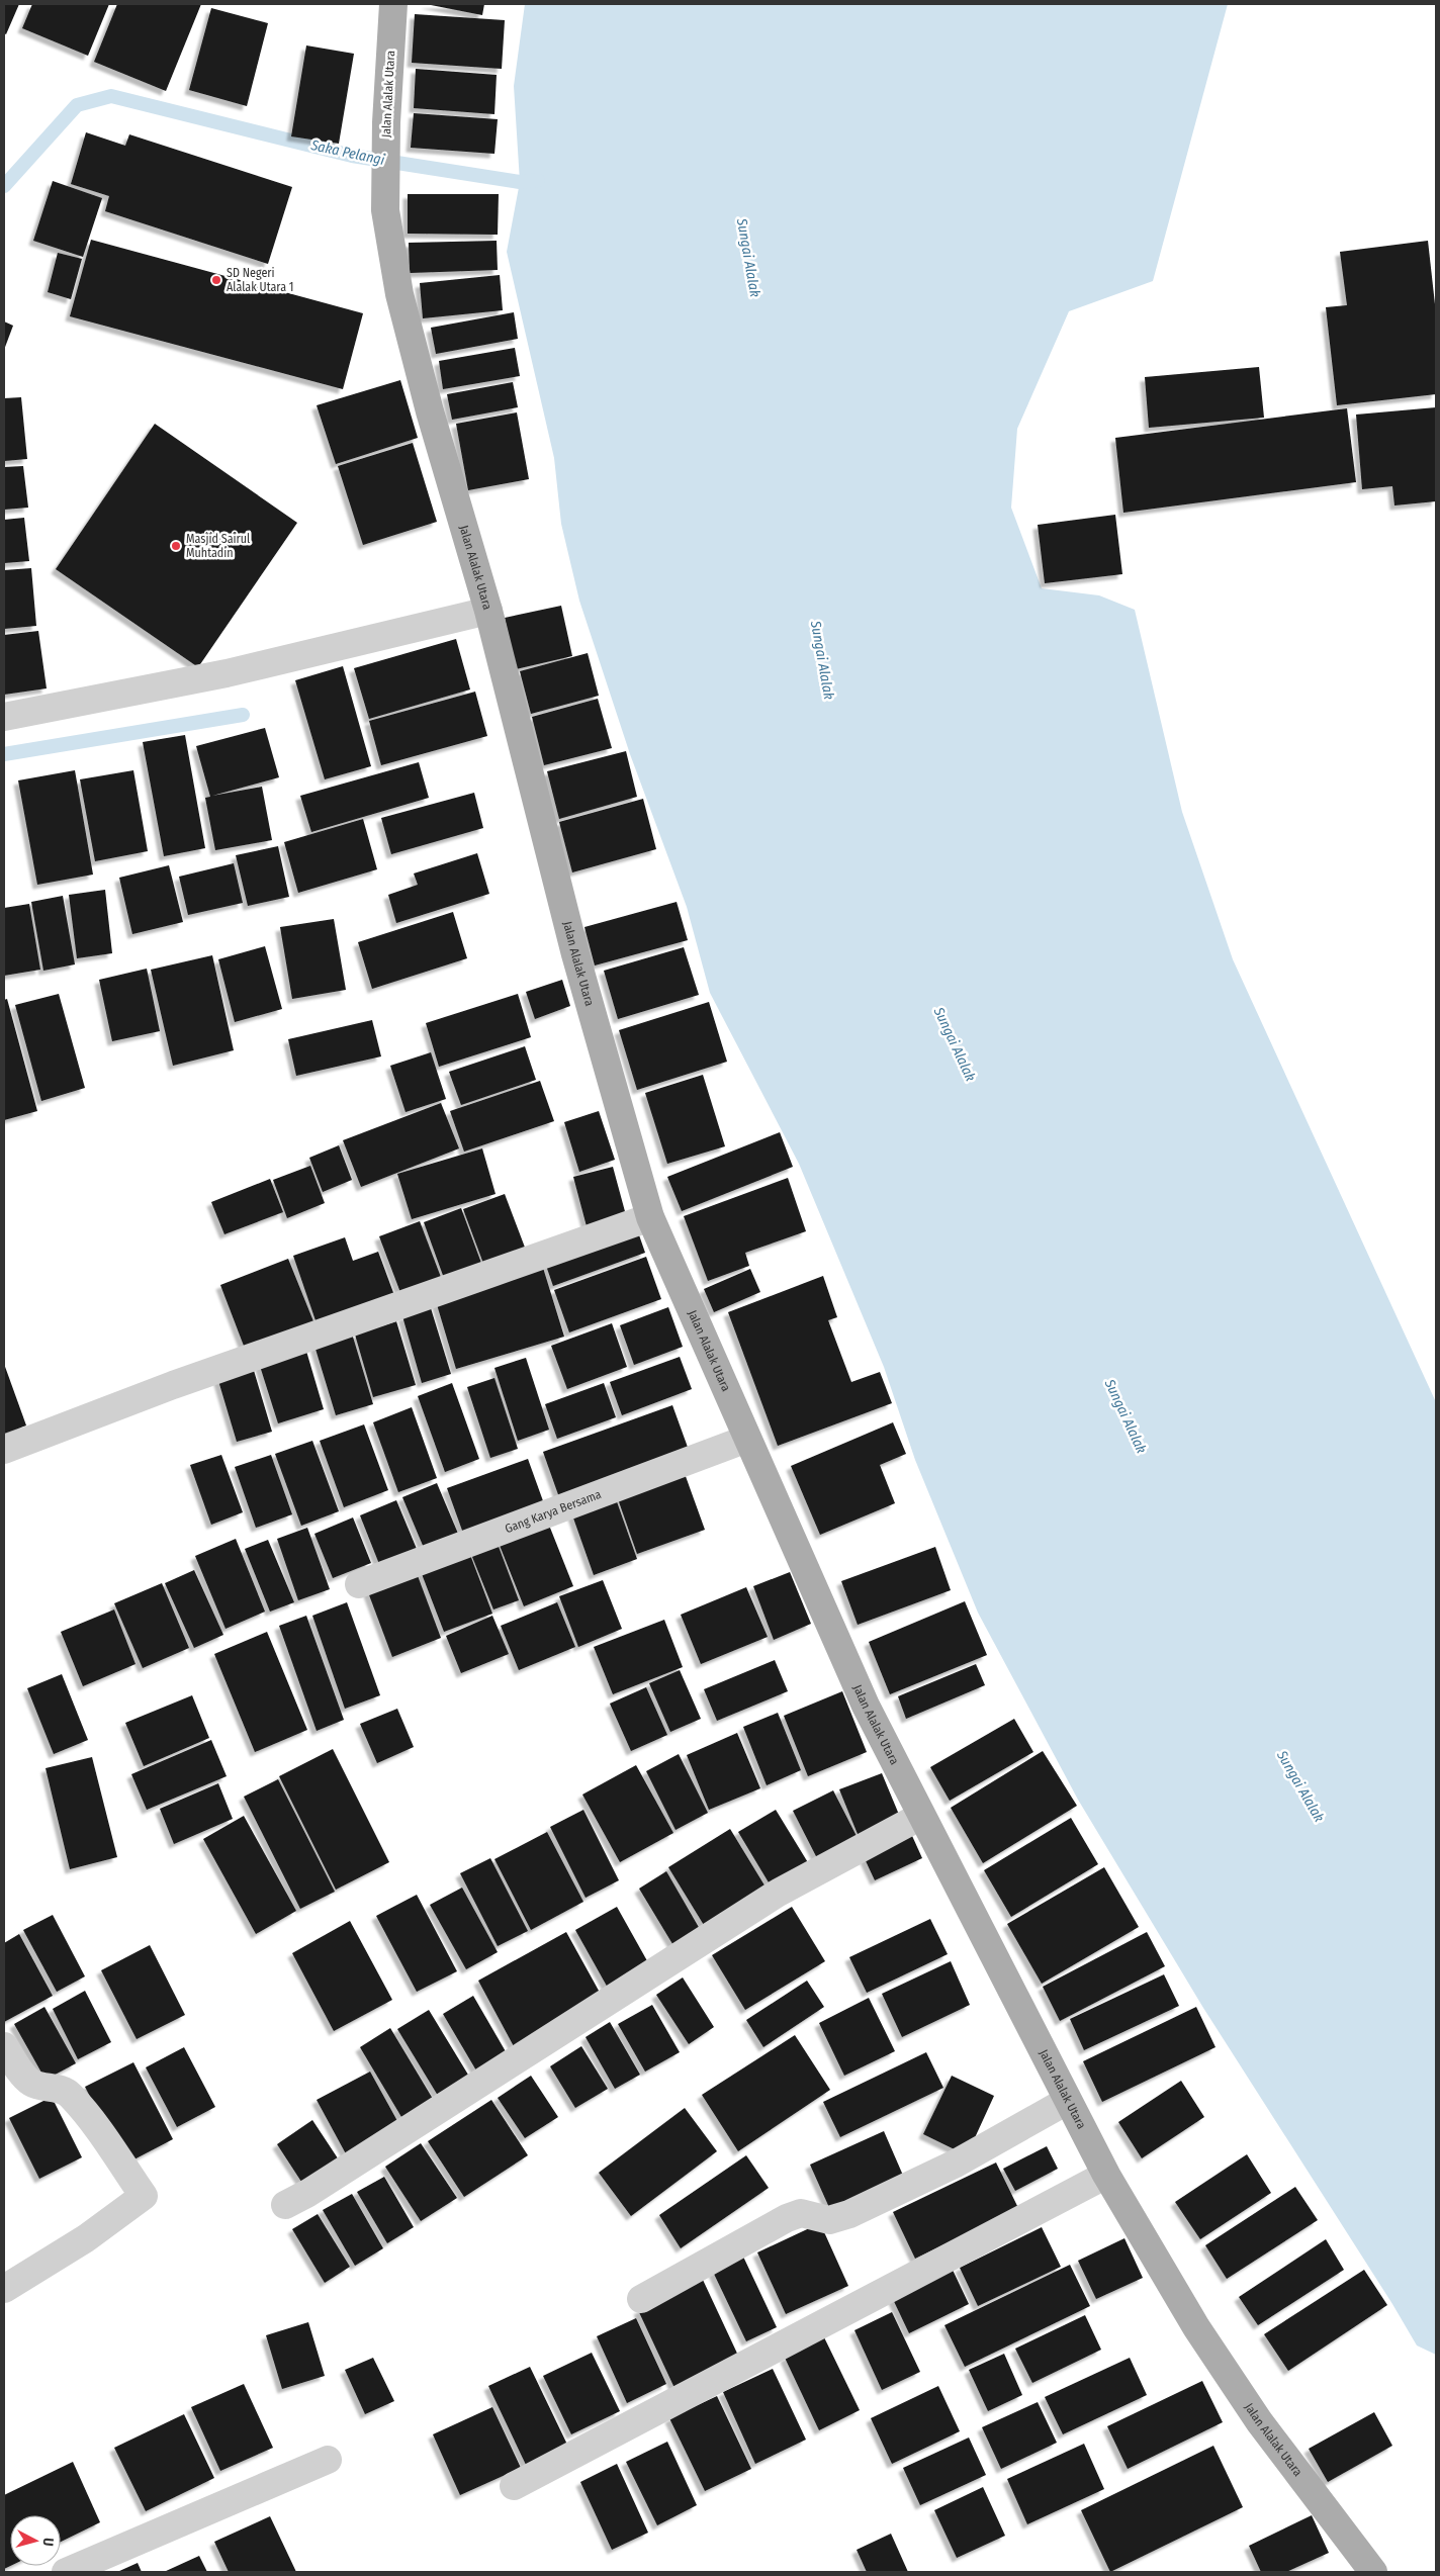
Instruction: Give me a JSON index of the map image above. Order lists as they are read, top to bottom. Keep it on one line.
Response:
{"streets":{"main road":["Jalan Alalak Utara"],"street":["Gang Karya Bersama"]},"crossings":[["Jalan Alalak Utara","Gang Karya Bersama"]],"water":["Saka Pelangi","Sungai Alalak"],"places":["SD Negeri Alalak Utara 1","Masjid Sairul Muhtadin"],"north":"right"}
